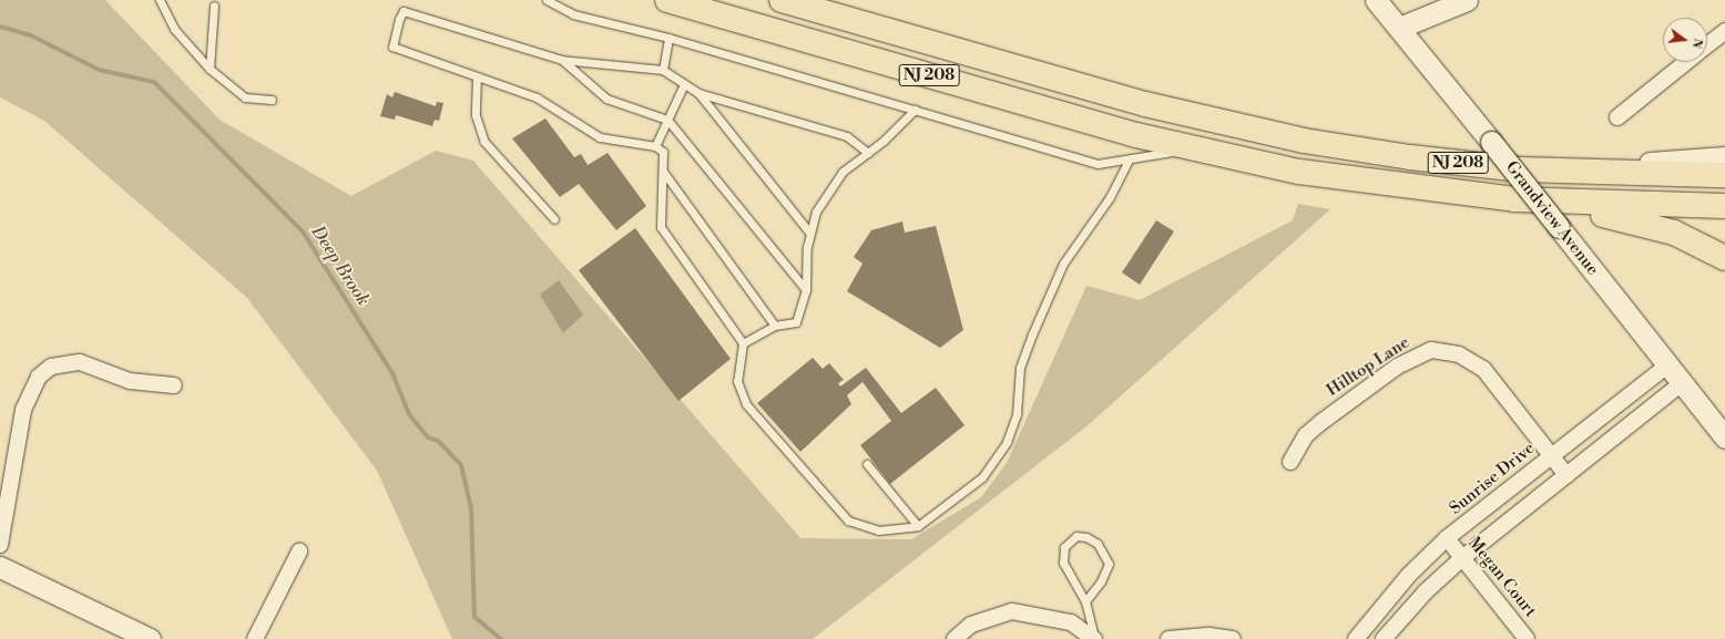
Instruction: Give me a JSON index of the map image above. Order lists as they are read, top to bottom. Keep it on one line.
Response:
{"streets":{"highway":["NJ 208"],"street":["Grandview Avenue","Hilltop Lane","Sunrise Drive","Megan Court"]},"crossings":[["Grandview Avenue","Sunrise Drive"],["Hilltop Lane","Sunrise Drive"],["Sunrise Drive","Megan Court"]],"water":["Deep Brook"],"north":"right"}
